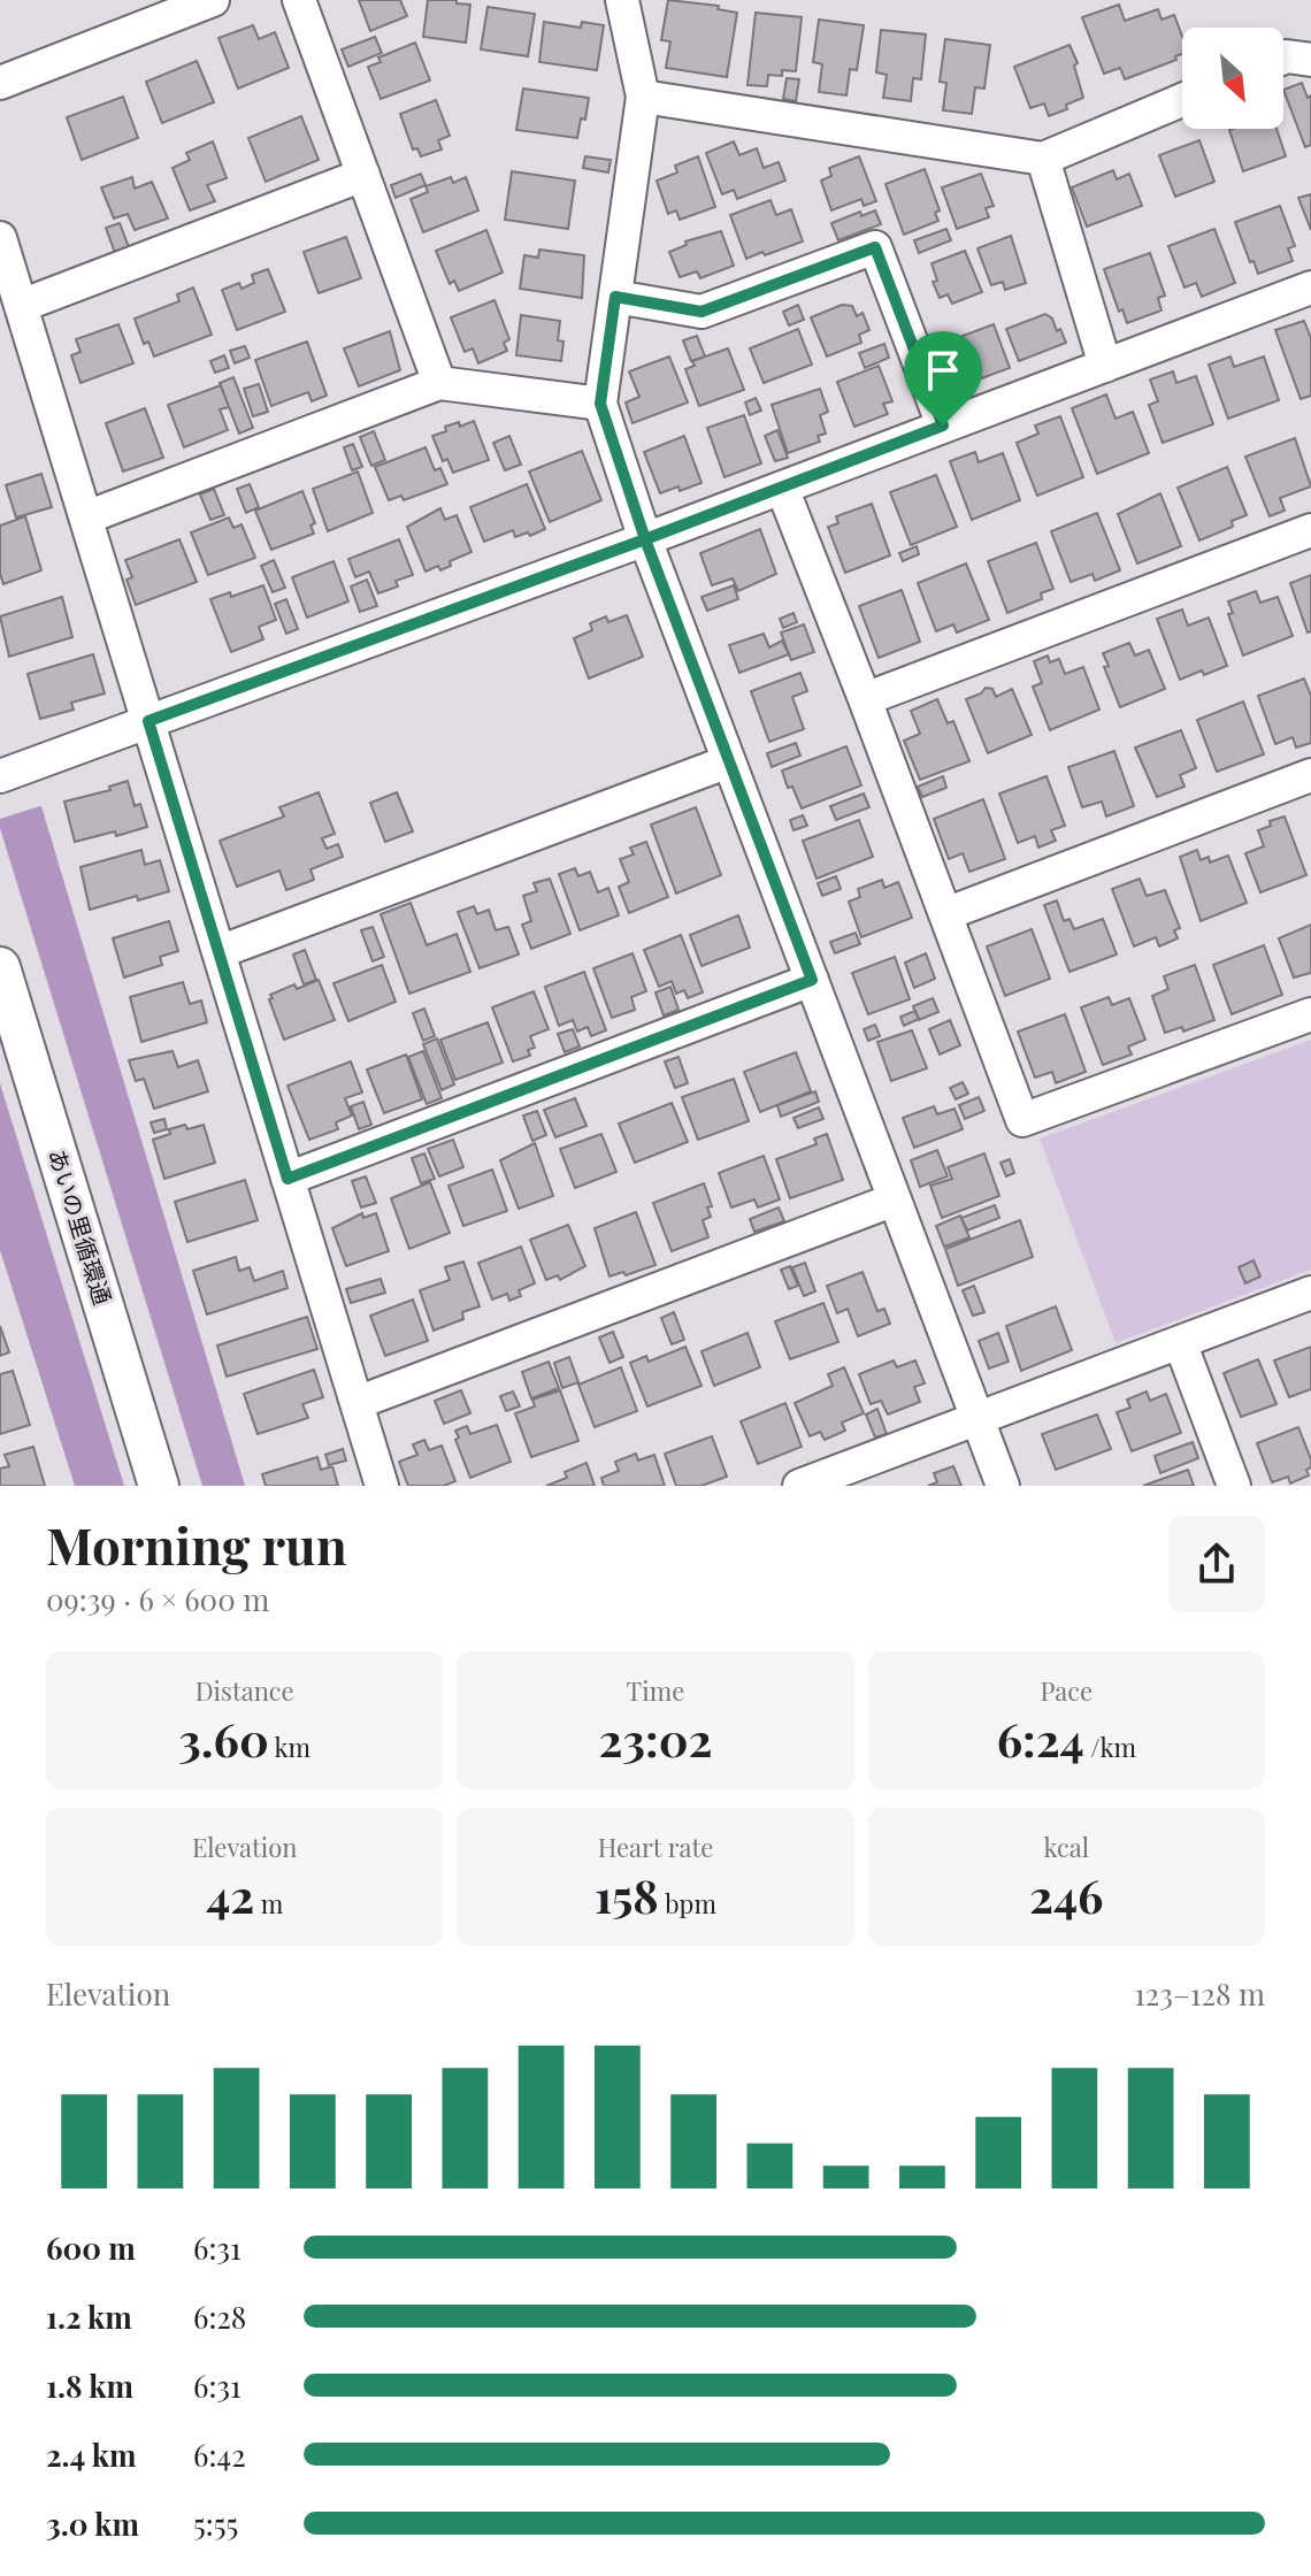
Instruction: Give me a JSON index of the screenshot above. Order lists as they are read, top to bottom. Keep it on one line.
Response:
{"streets":{"street":["あいの里循環通"]},"north":"bottom right","page":{"heading":["Morning run","09:39 · 6 × 600 m"],"stats":[["Distance","3.60 km"],["Time","23:02"],["Pace","6:24 /km"],["Elevation","42 m"],["Heart rate","158 bpm"],["kcal","246"]],"chart":["Elevation","123–128 m"],"list":[{"name":"600 m","note":"6:31"},{"name":"1.2 km","note":"6:28"},{"name":"1.8 km","note":"6:31"},{"name":"2.4 km","note":"6:42"},{"name":"3.0 km","note":"5:55"}]}}
